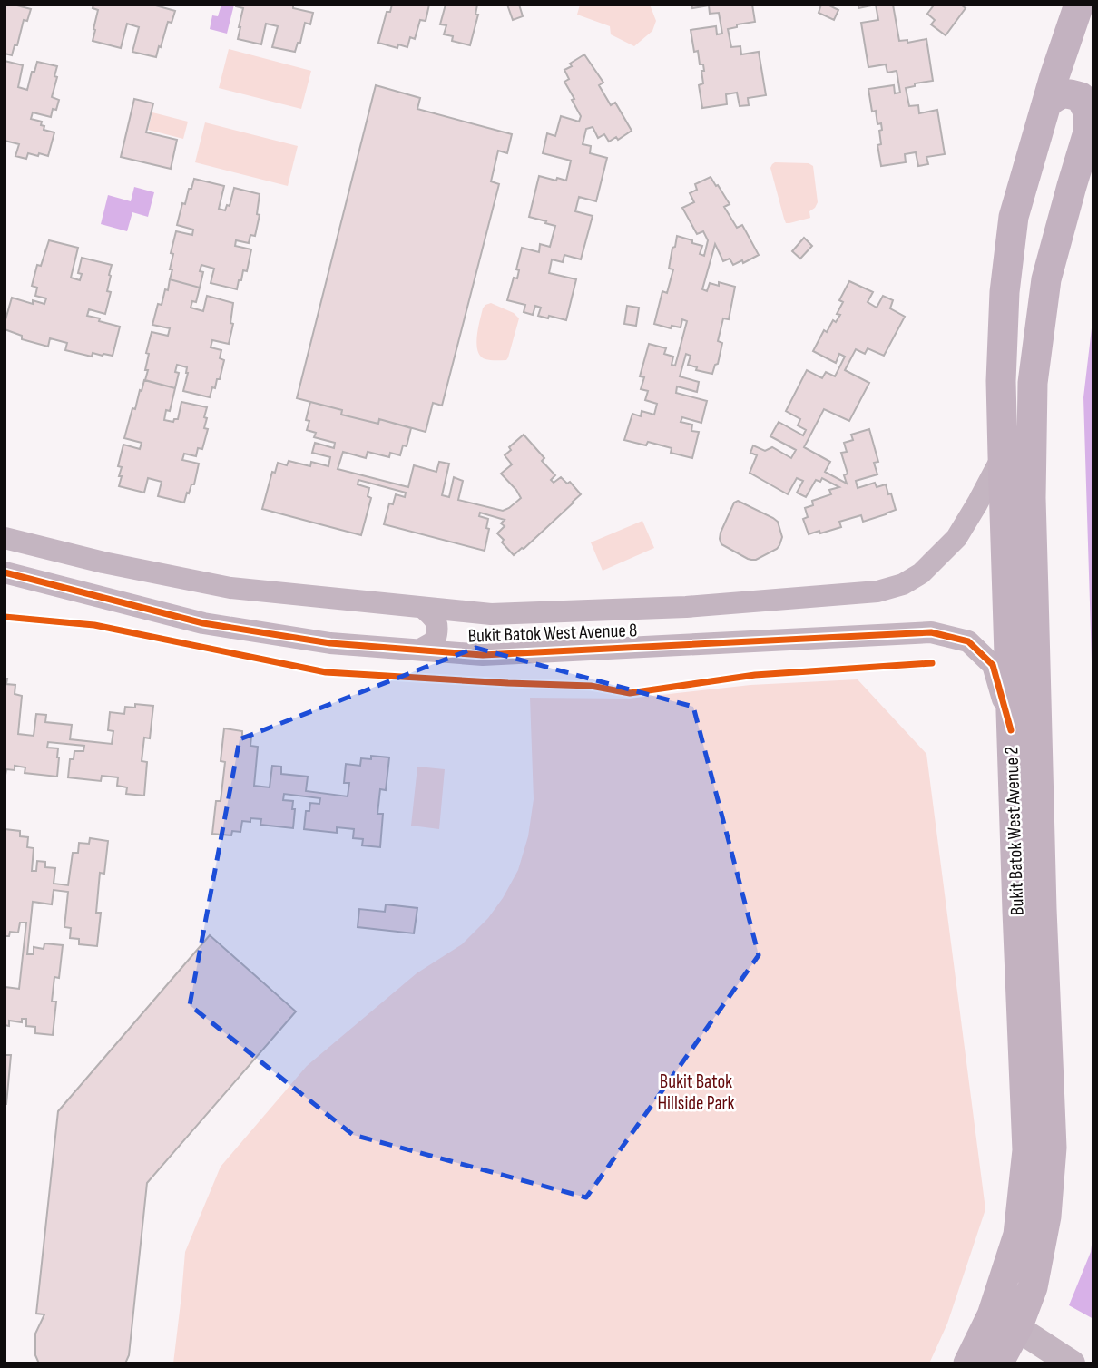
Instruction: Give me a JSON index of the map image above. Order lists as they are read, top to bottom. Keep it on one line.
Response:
{"streets":{"main road":["Bukit Batok West Avenue 2"],"street":["Bukit Batok West Avenue 8"]},"crossings":[["Bukit Batok West Avenue 8","Bukit Batok West Avenue 2"]],"parks":["Bukit Batok Hillside Park"]}
